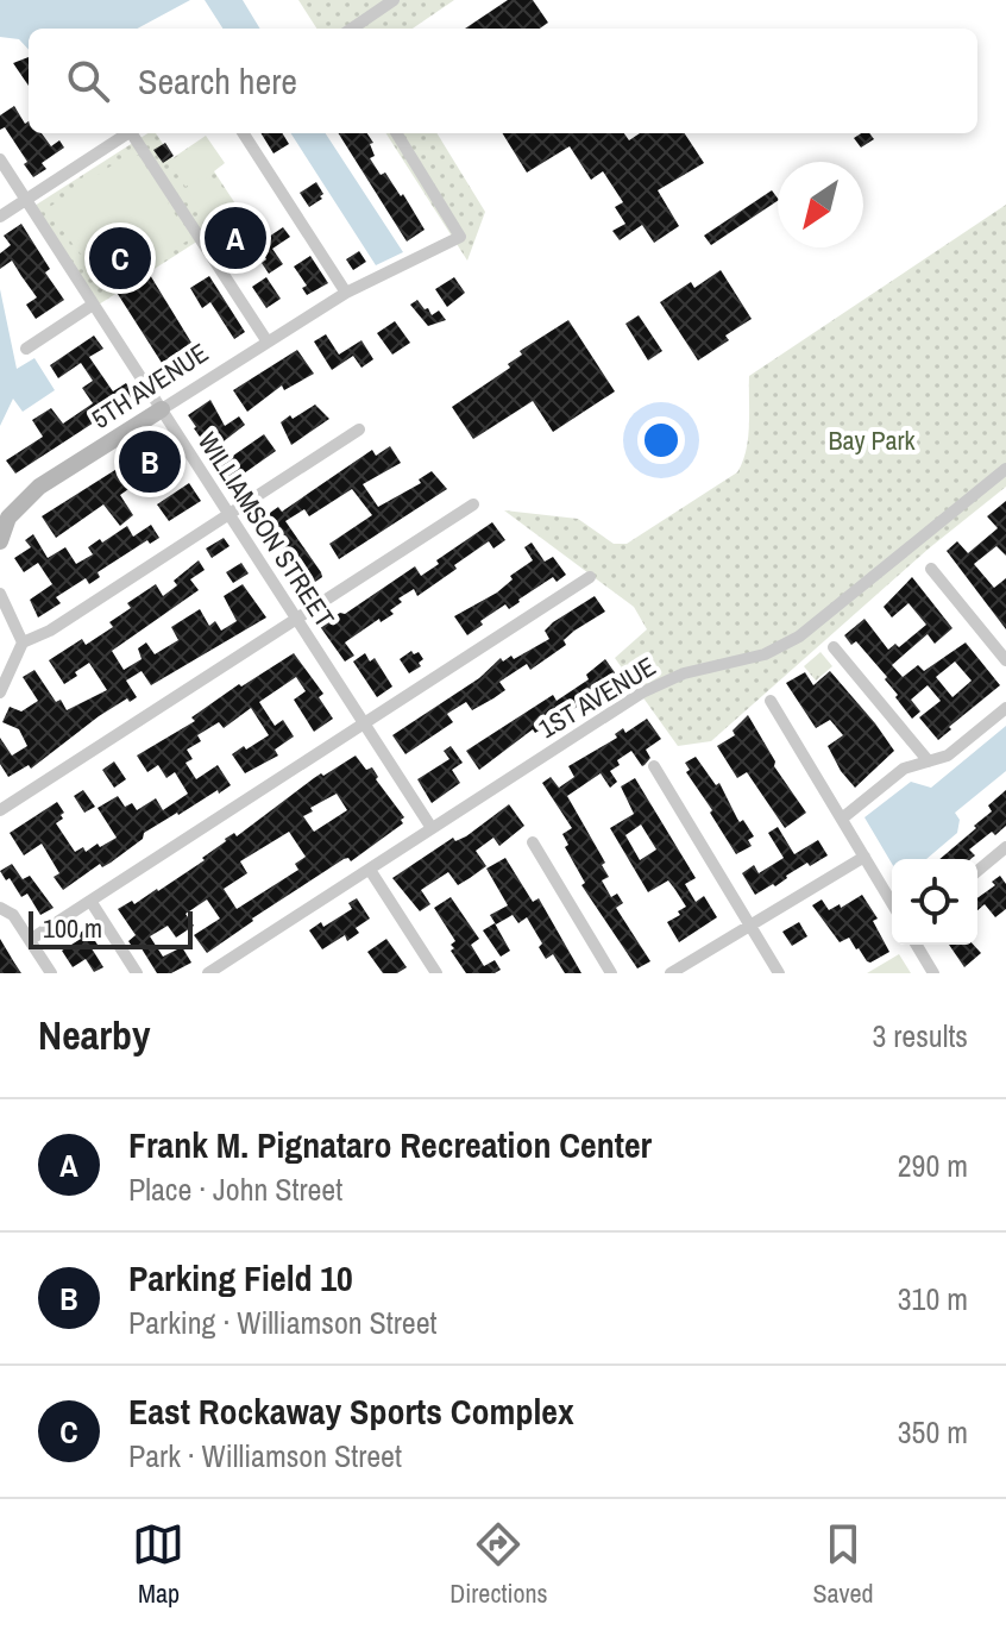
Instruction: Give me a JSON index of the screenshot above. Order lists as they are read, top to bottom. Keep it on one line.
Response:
{"streets":{"street":["5TH AVENUE","WILLIAMSON STREET","1ST AVENUE"]},"crossings":[["5TH AVENUE","WILLIAMSON STREET"],["WILLIAMSON STREET","1ST AVENUE"]],"parks":["Bay Park"],"scale_bar":"100 m","north":"bottom left","page":{"search":"Search here","pins":["A","C","B"],"scale":"100 m","heading":["Nearby","3 results"],"list":[{"mark":"A","name":"Frank M. Pignataro Recreation Center","note":"Place · John Street","value":"290 m"},{"mark":"B","name":"Parking Field 10","note":"Parking · Williamson Street","value":"310 m"},{"mark":"C","name":"East Rockaway Sports Complex","note":"Park · Williamson Street","value":"350 m"}],"nav":["Map","Directions","Saved"]}}
